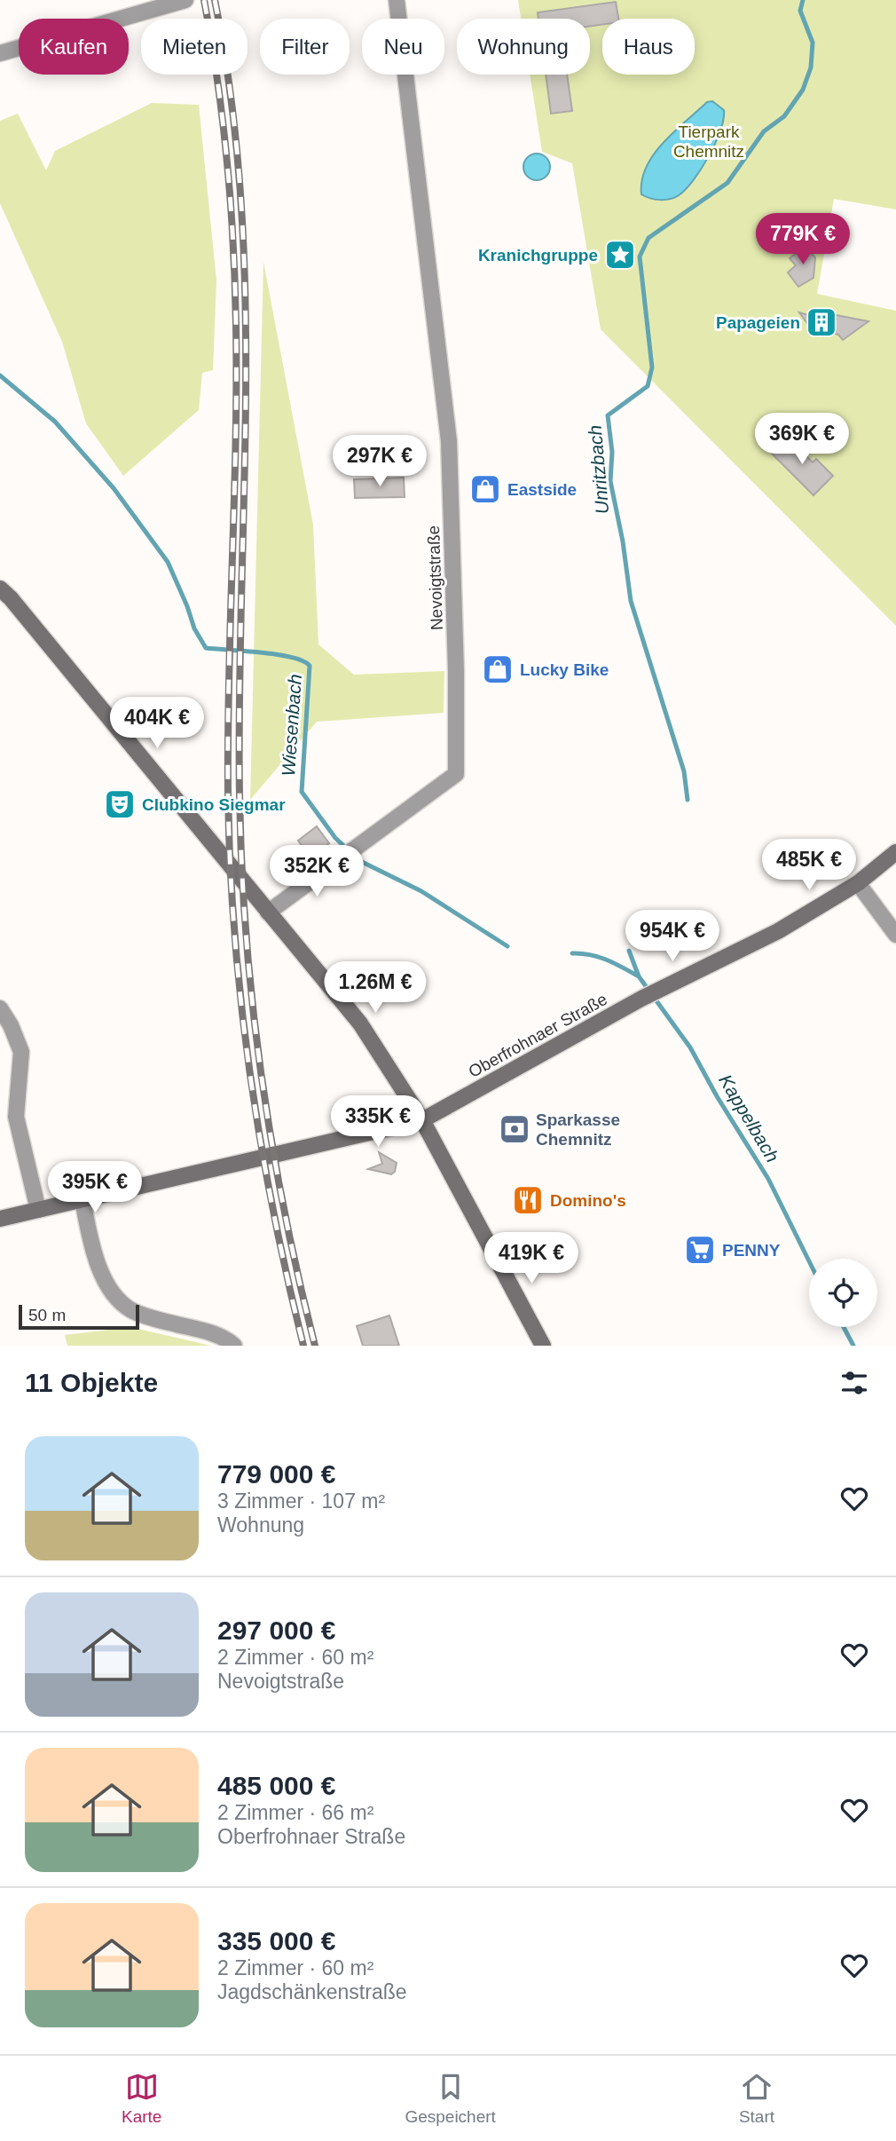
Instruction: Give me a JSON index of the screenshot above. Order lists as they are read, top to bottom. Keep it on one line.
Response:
{"streets":{"main road":["Oberfrohnaer Straße"],"street":["Nevoigtstraße"]},"water":["Unritzbach","Wiesenbach","Kappelbach"],"parks":["Tierpark Chemnitz"],"places":{"place":["Kranichgruppe"],"building":["Papageien"],"shop":["Eastside","Lucky Bike"],"theatre":["Clubkino Siegmar"],"bank":["Sparkasse Chemnitz"],"restaurant":["Domino's"],"supermarket":["PENNY"]},"scale_bar":"50 m","page":{"chip":["Kaufen","Mieten","Filter","Neu","Wohnung","Haus"],"price":["779K €","369K €","297K €","404K €","485K €","352K €","954K €","1.26M €","335K €","395K €","419K €"],"scale":"50 m","heading":"11 Objekte","list":[{"name":"779 000 €","note":"3 Zimmer · 107 m² · Wohnung"},{"name":"297 000 €","note":"2 Zimmer · 60 m² · Nevoigtstraße"},{"name":"485 000 €","note":"2 Zimmer · 66 m² · Oberfrohnaer Straße"},{"name":"335 000 €","note":"2 Zimmer · 60 m² · Jagdschänkenstraße"}],"tabs":["Karte","Gespeichert","Start"]}}
